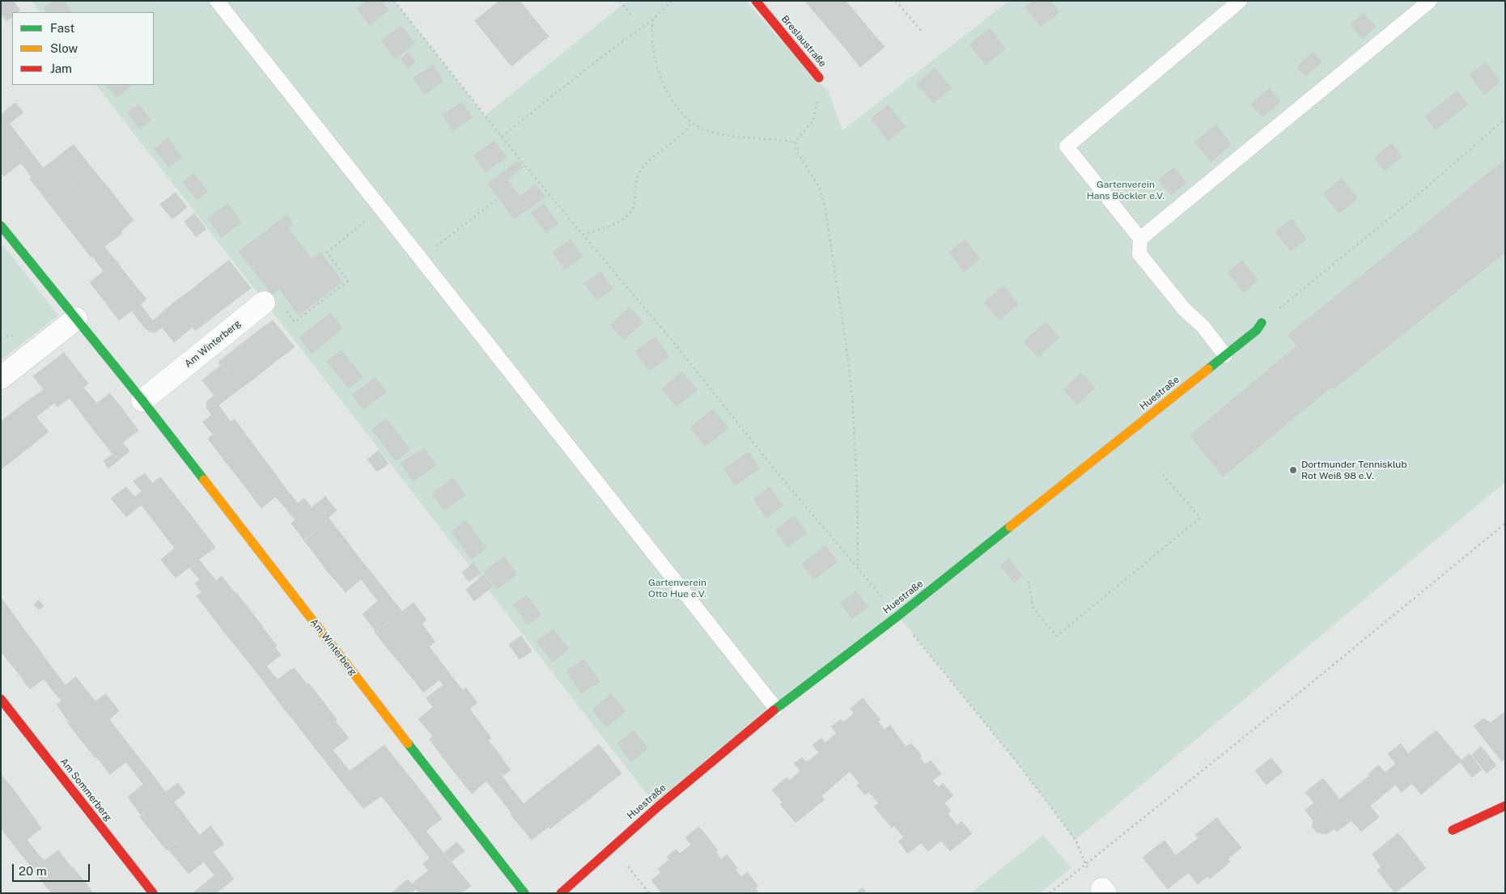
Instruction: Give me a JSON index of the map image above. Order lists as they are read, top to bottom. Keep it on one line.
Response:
{"streets":{"street":["Breslaustraße","Am Winterberg","Huestraße","Am Sommerberg"]},"parks":["Gartenverein Hans Böckler e.V.","Gartenverein Otto Hue e.V."],"places":["Dortmunder Tennisklub Rot Weiß 98 e.V."],"legend":["Fast","Slow","Jam"],"scale_bar":"20 m"}
